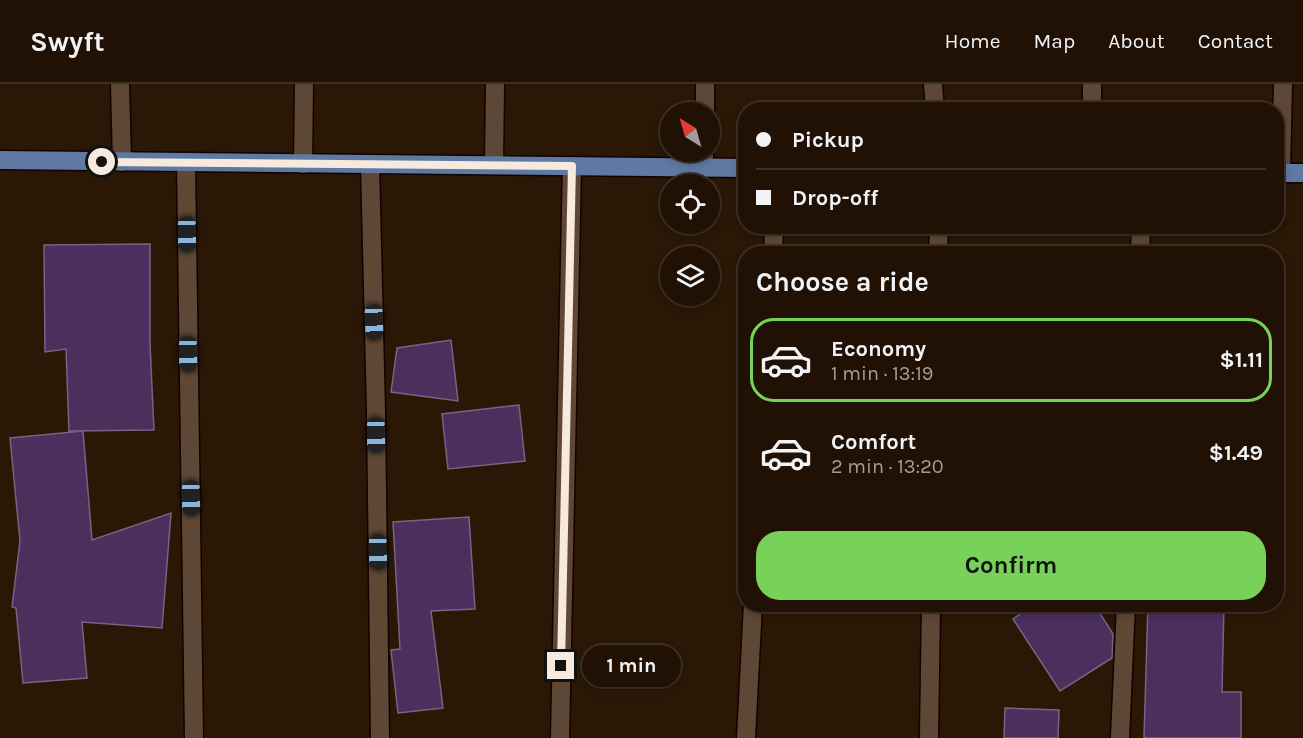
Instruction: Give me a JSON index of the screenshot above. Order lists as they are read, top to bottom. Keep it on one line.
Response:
{"north":"top left","page":{"header":"Swyft","nav":["Home","Map","About","Contact"],"banner":["Pickup","Drop-off"],"heading":"Choose a ride","list":[{"name":"Economy","note":"1 min · 13:19","value":"$1.11"},{"name":"Comfort","note":"2 min · 13:20","value":"$1.49"}],"buttons":"Confirm","bubble":"1 min"}}
